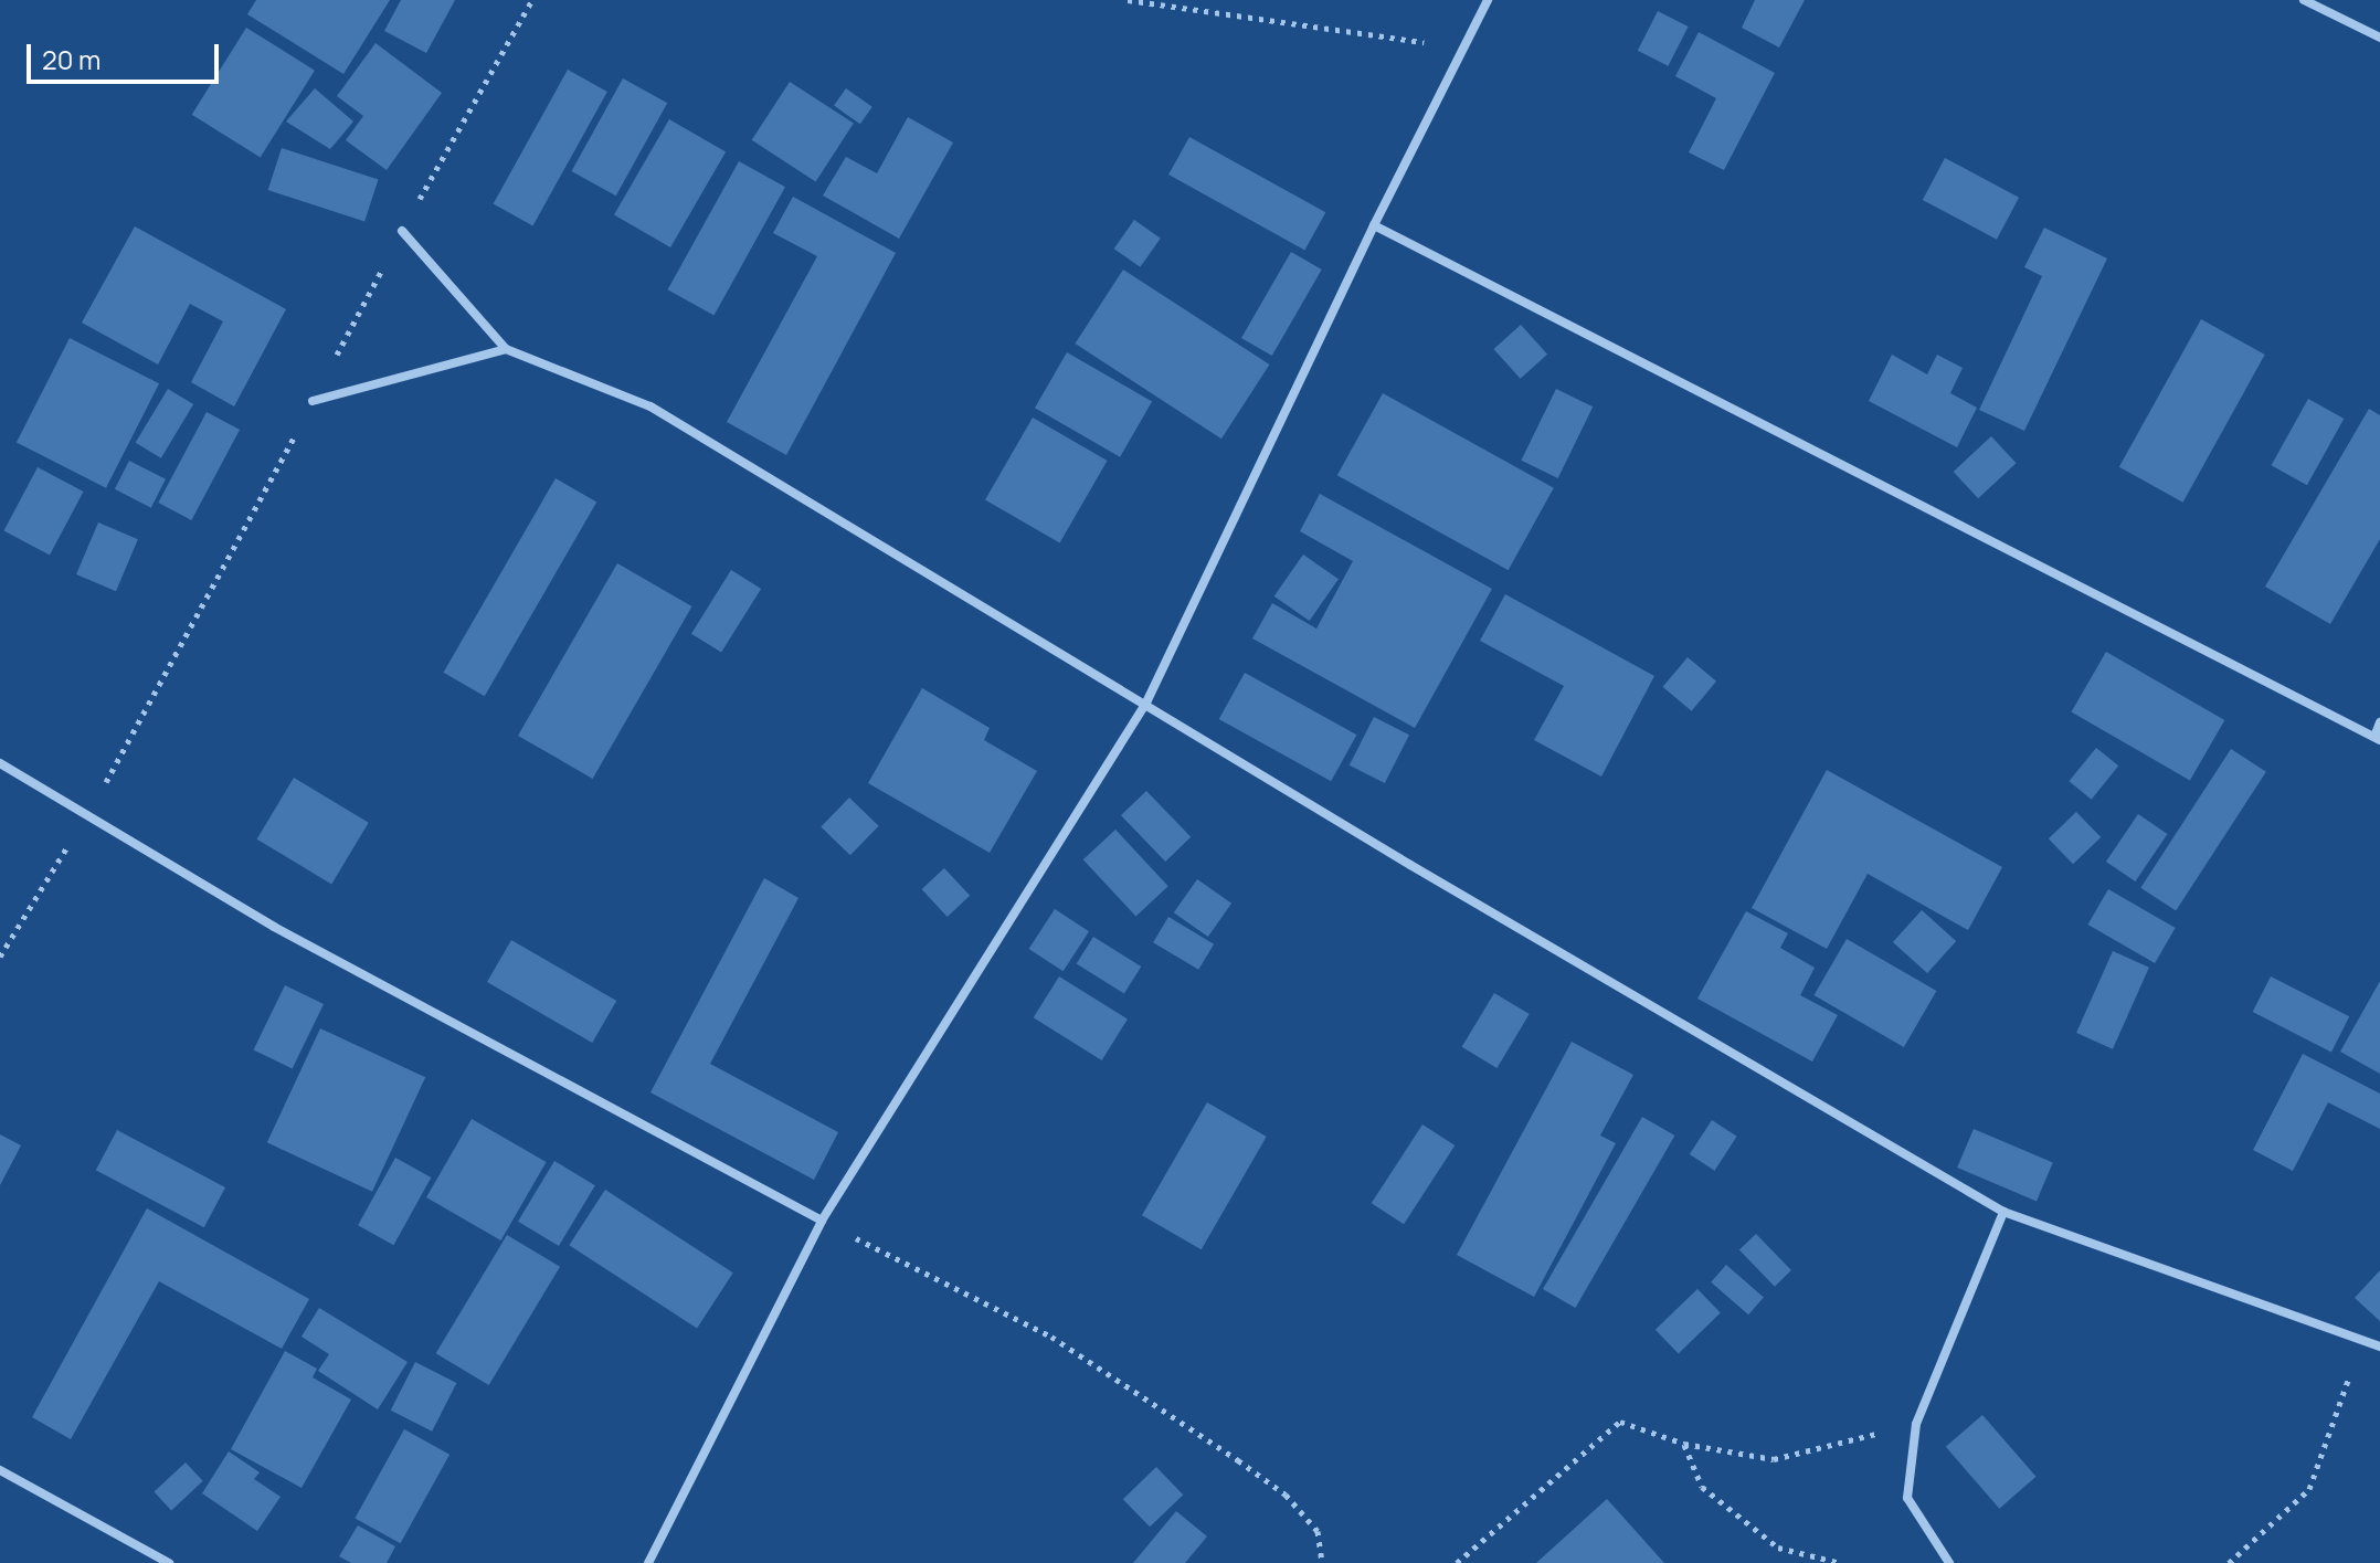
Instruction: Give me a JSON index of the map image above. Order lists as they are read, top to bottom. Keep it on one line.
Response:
{"scale_bar":"20 m"}
